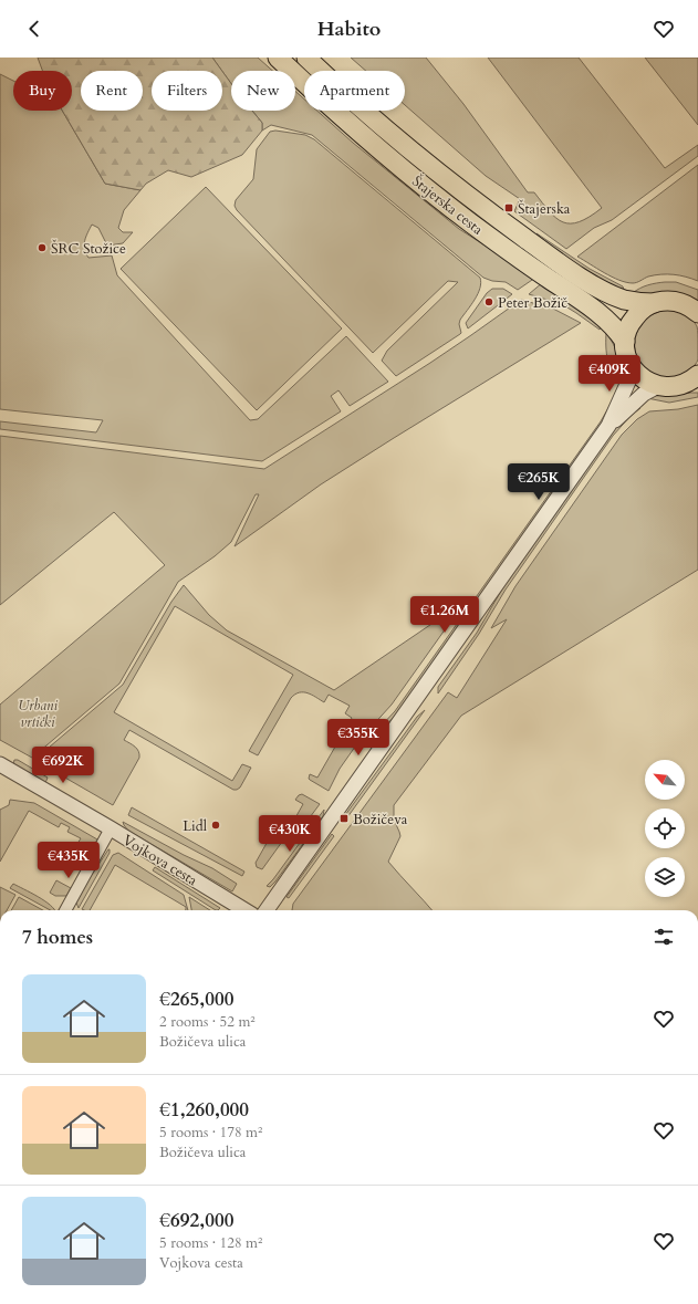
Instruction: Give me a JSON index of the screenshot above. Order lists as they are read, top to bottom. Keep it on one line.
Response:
{"streets":{"main road":["Štajerska cesta"],"street":["Vojkova cesta"]},"parks":["Urbani vrtički"],"places":{"transit":["Štajerska","Božičeva"],"other":["ŠRC Stožice","Peter Božič","Lidl"]},"north":"top left","page":{"header":"Habito","chip":["Buy","Rent","Filters","New","Apartment"],"price":["€409K","€265K","€1.26M","€355K","€692K","€430K","€435K"],"heading":"7 homes","list":[{"name":"€265,000","note":"2 rooms · 52 m² · Božičeva ulica"},{"name":"€1,260,000","note":"5 rooms · 178 m² · Božičeva ulica"},{"name":"€692,000","note":"5 rooms · 128 m² · Vojkova cesta"}]}}
